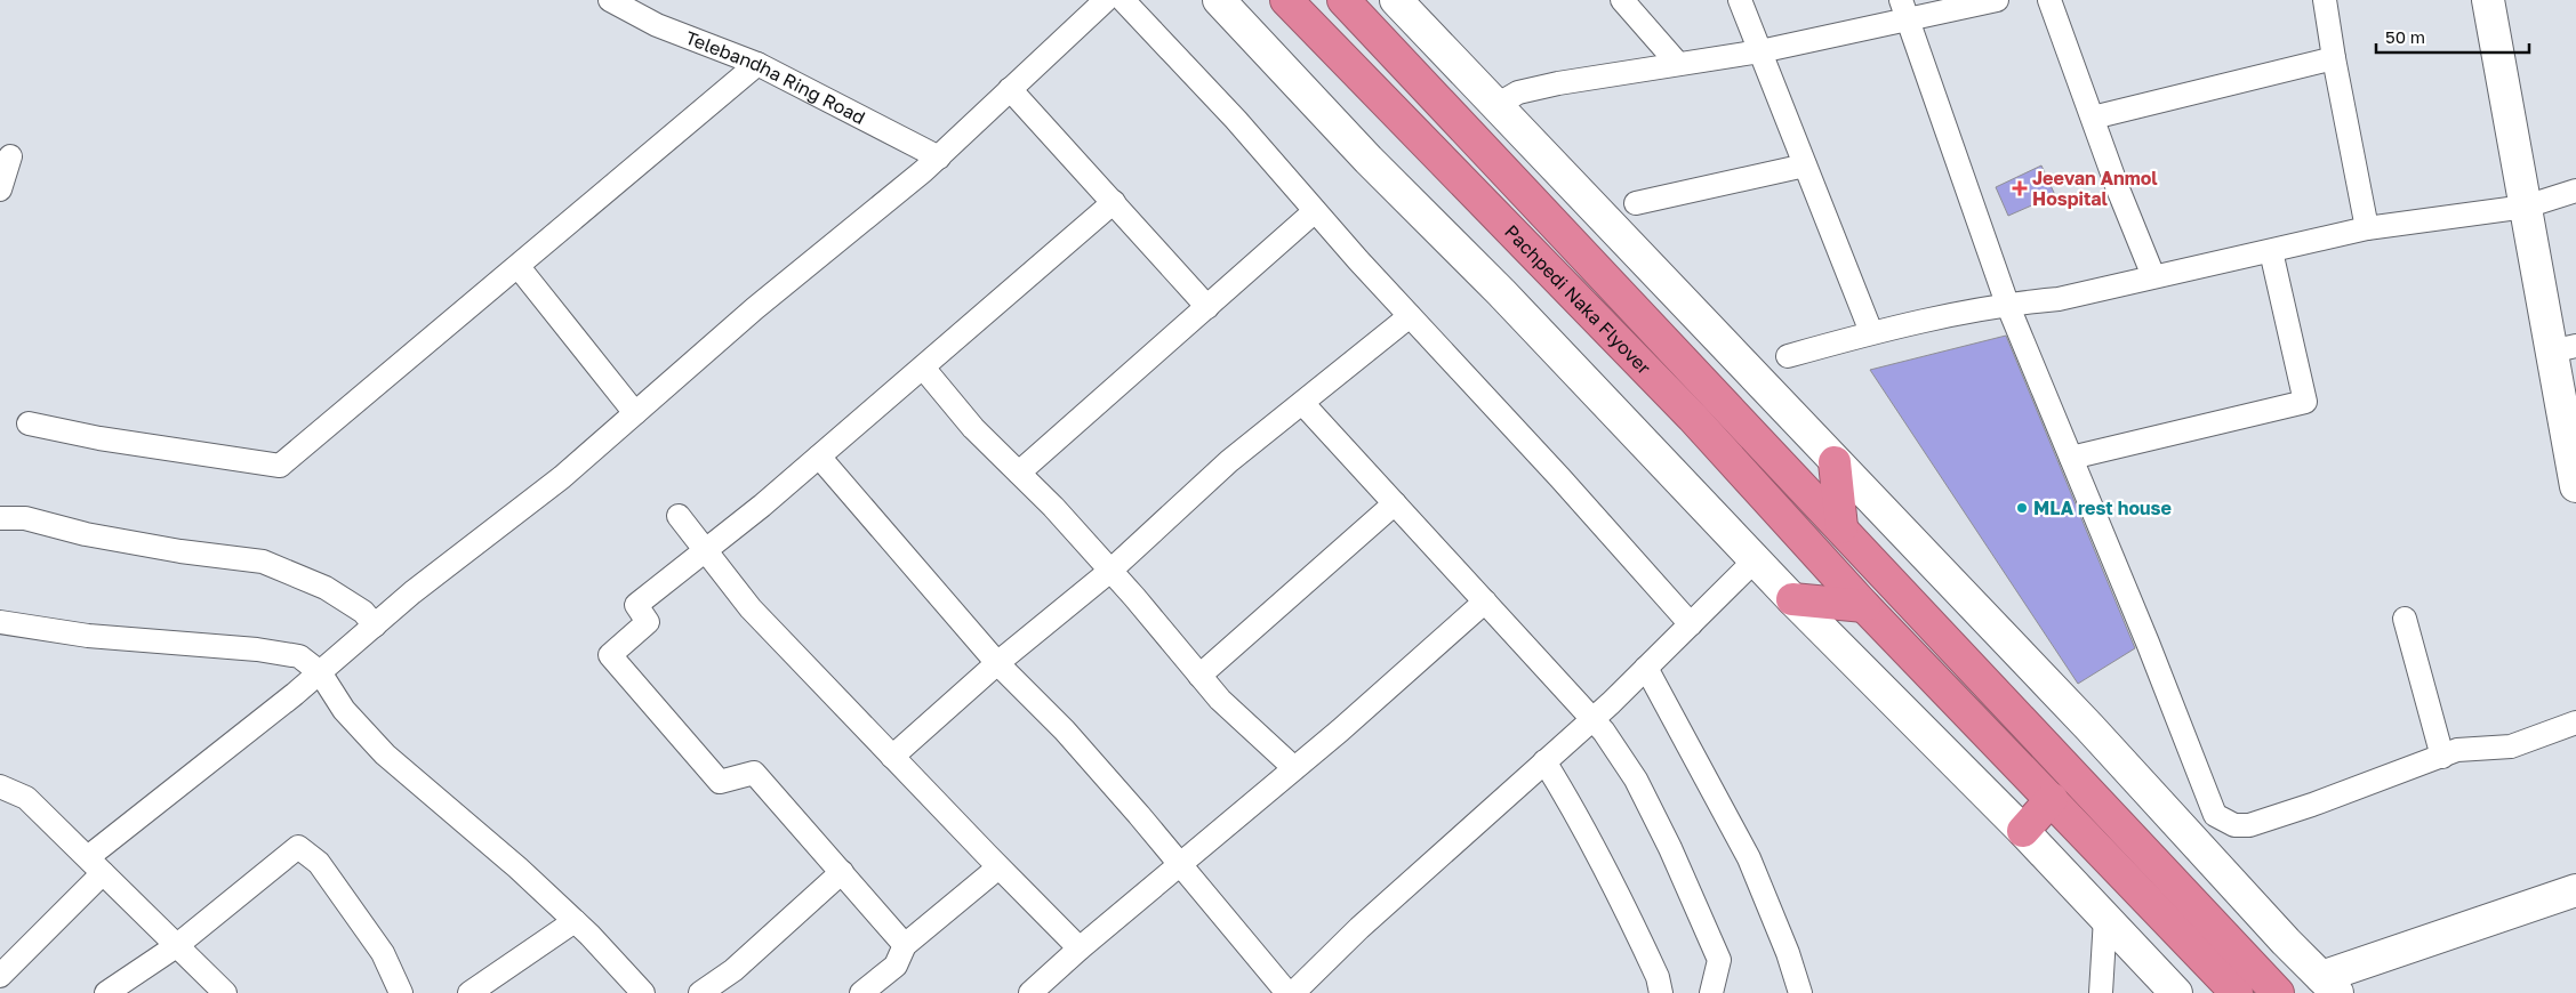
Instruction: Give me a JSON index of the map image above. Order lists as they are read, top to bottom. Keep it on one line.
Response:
{"streets":{"highway":["Pachpedi Naka Flyover"],"street":["Telebandha Ring Road"]},"places":{"health":["Jeevan Anmol Hospital"],"other":["MLA rest house"]},"scale_bar":"50 m"}
